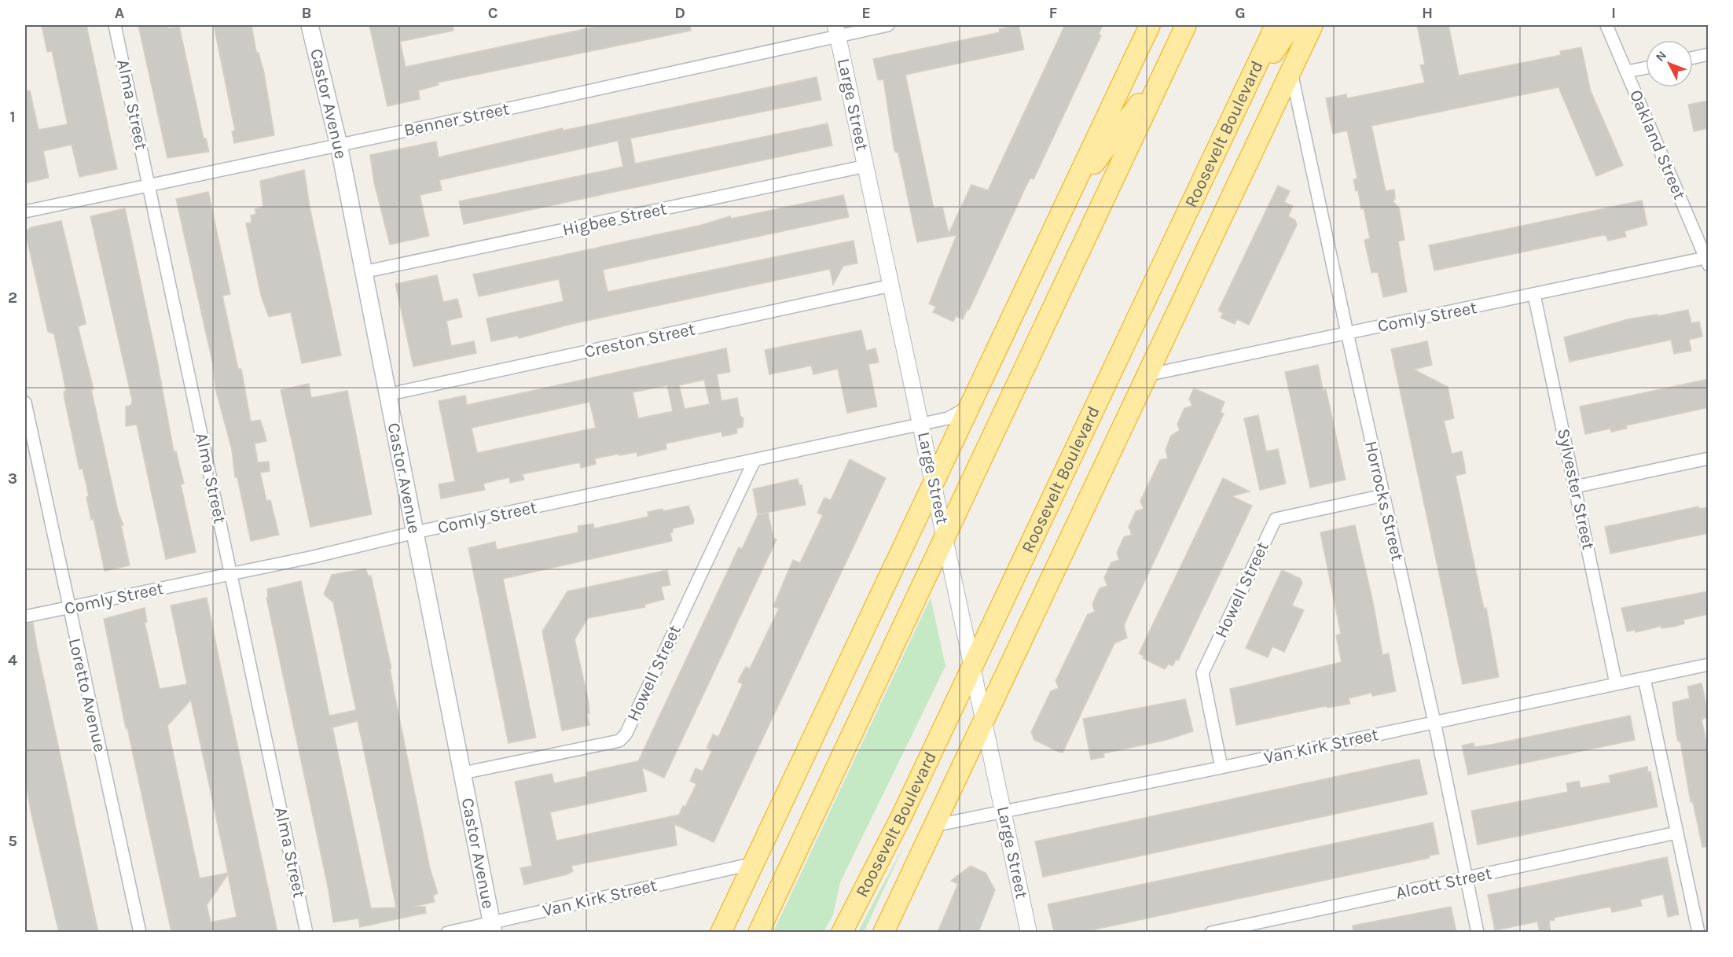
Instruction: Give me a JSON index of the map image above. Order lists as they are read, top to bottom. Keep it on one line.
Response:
{"streets":{"highway":["Roosevelt Boulevard"],"main road":["Castor Avenue"],"street":["Alma Street","Large Street","Benner Street","Oakland Street","Higbee Street","Comly Street","Creston Street","Sylvester Street","Horrocks Street","Howell Street","Loretto Avenue","Van Kirk Street","Alcott Street"]},"crossings":[["Castor Avenue","Benner Street"],["Castor Avenue","Higbee Street"],["Castor Avenue","Comly Street"],["Castor Avenue","Creston Street"],["Castor Avenue","Howell Street"],["Castor Avenue","Van Kirk Street"],["Alma Street","Benner Street"],["Alma Street","Comly Street"],["Large Street","Benner Street"],["Large Street","Roosevelt Boulevard"],["Large Street","Higbee Street"],["Large Street","Comly Street"],["Large Street","Creston Street"],["Large Street","Van Kirk Street"],["Roosevelt Boulevard","Comly Street"],["Roosevelt Boulevard","Horrocks Street"],["Roosevelt Boulevard","Van Kirk Street"],["Oakland Street","Comly Street"],["Comly Street","Sylvester Street"],["Comly Street","Horrocks Street"],["Comly Street","Howell Street"],["Comly Street","Loretto Avenue"],["Sylvester Street","Van Kirk Street"],["Horrocks Street","Howell Street"],["Horrocks Street","Van Kirk Street"],["Horrocks Street","Alcott Street"],["Howell Street","Van Kirk Street"]],"north":"top left","grid":{"columns":["A","B","C","D","E","F","G","H","I"],"rows":["1","2","3","4","5"]}}
